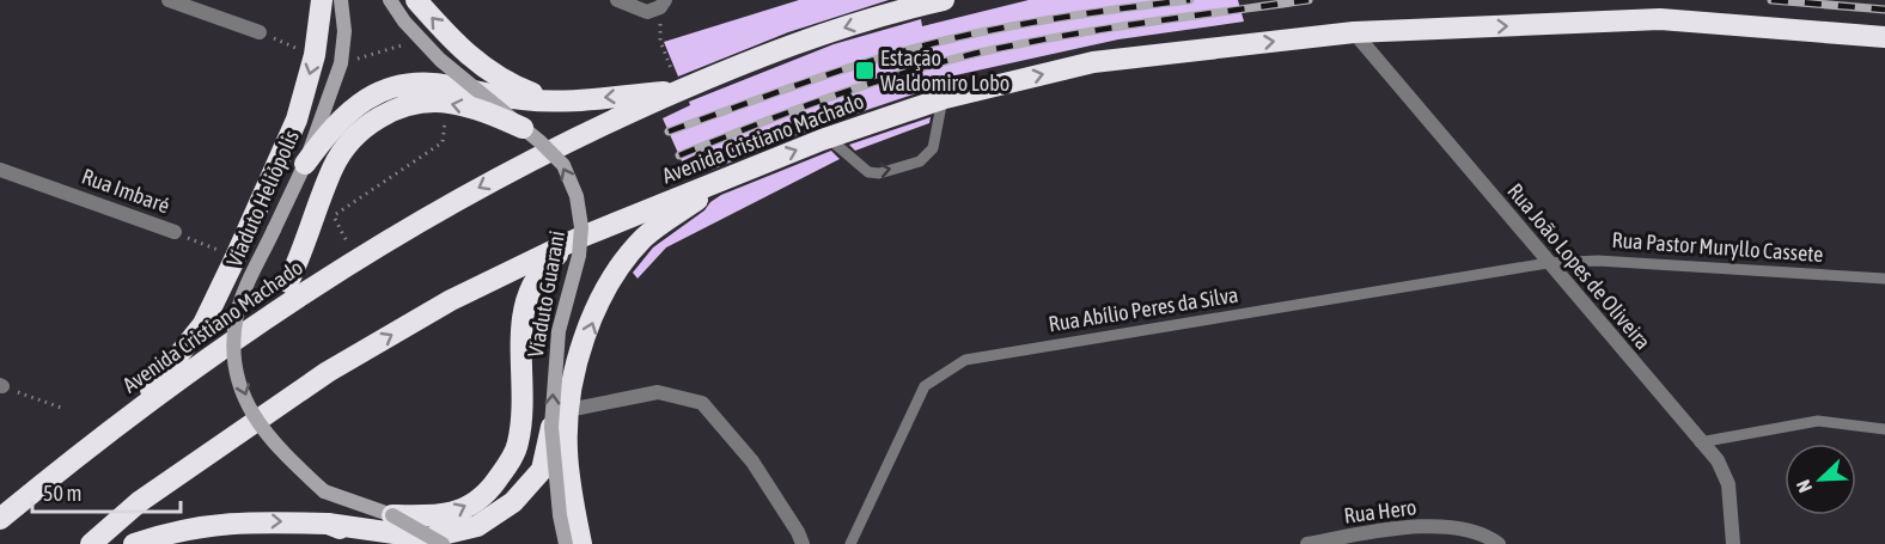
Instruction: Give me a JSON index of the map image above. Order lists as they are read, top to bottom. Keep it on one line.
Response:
{"streets":{"highway":["Avenida Cristiano Machado"],"main road":["Viaduto Heliópolis","Viaduto Guarani"],"street":["Rua Imbaré","Rua João Lopes de Oliveira","Rua Hero"],"lane":["Rua Pastor Muryllo Cassete","Rua Abílio Peres da Silva"]},"crossings":[["Avenida Cristiano Machado","Rua João Lopes de Oliveira"],["Rua Pastor Muryllo Cassete","Rua João Lopes de Oliveira"],["Rua Pastor Muryllo Cassete","Rua Abílio Peres da Silva"],["Rua João Lopes de Oliveira","Rua Abílio Peres da Silva"]],"one_way":["Viaduto Heliópolis","Viaduto Guarani"],"places":{"transit":["Estação Waldomiro Lobo"]},"scale_bar":"50 m","north":"bottom left"}
